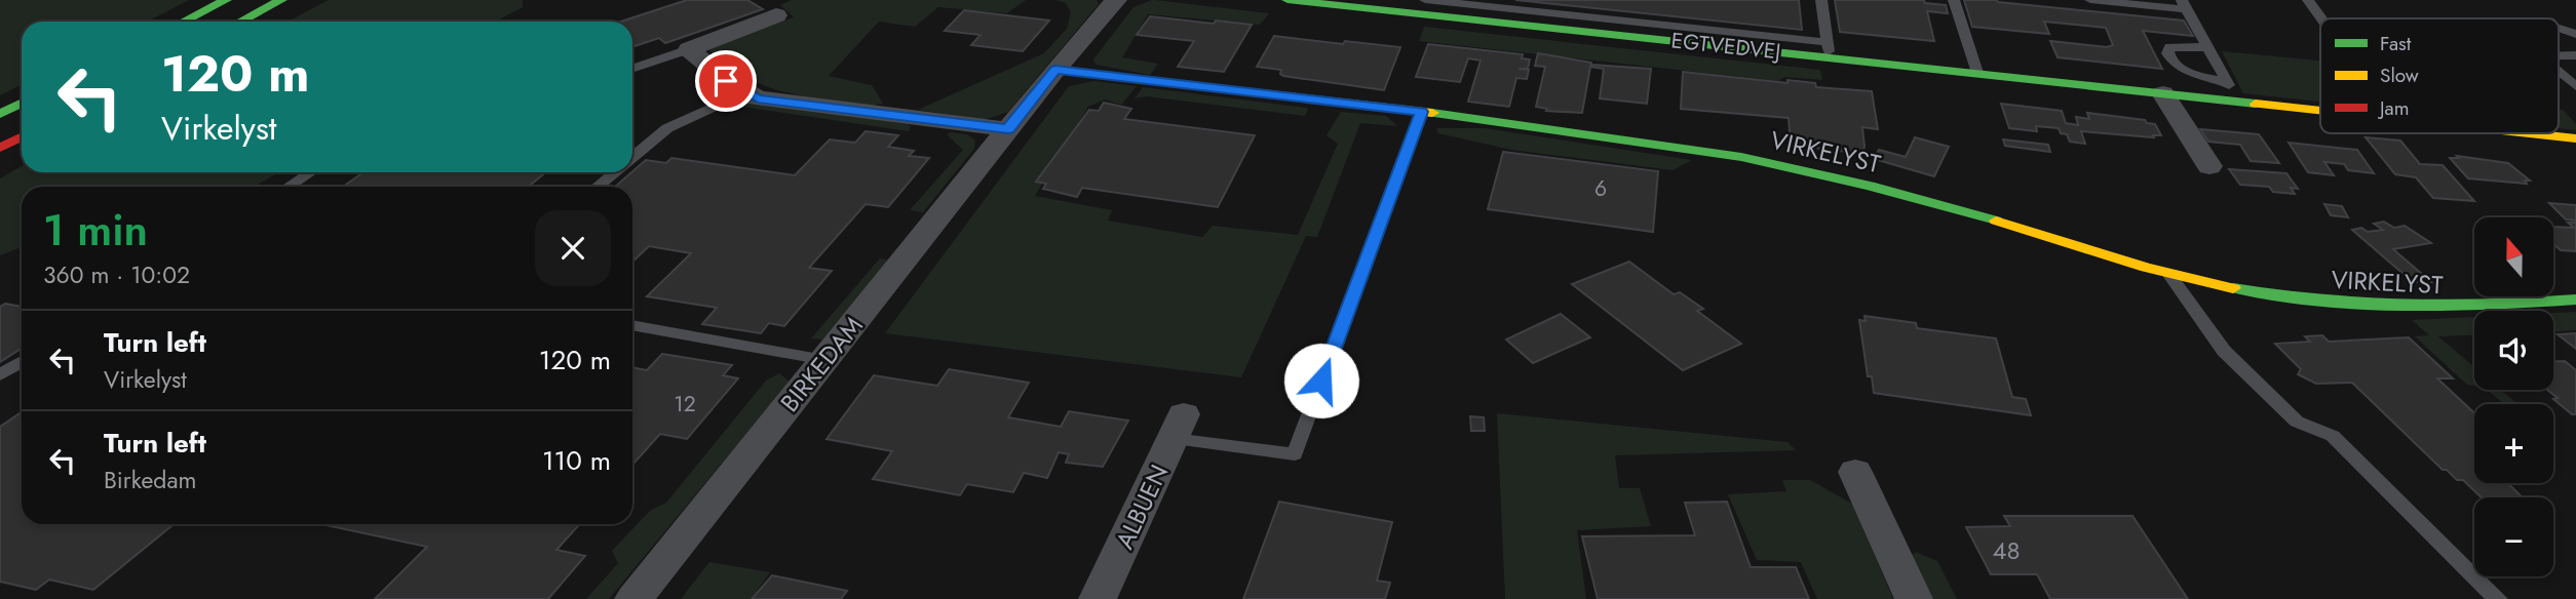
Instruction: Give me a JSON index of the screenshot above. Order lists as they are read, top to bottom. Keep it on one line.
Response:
{"streets":{"main road":["EGTVEDVEJ","VIRKELYST"],"street":["BIRKEDAM","ALBUEN"]},"crossings":[["VIRKELYST","BIRKEDAM"]],"house_numbers":["6","12","48"],"legend":["Fast","Slow","Jam"],"north":"top","page":{"turn":["120 m","Virkelyst"],"heading":["1 min","360 m · 10:02"],"map_buttons":["+","−"],"list":[{"name":"Turn left","note":"Virkelyst","value":"120 m"},{"name":"Turn left","note":"Birkedam","value":"110 m"}]}}
